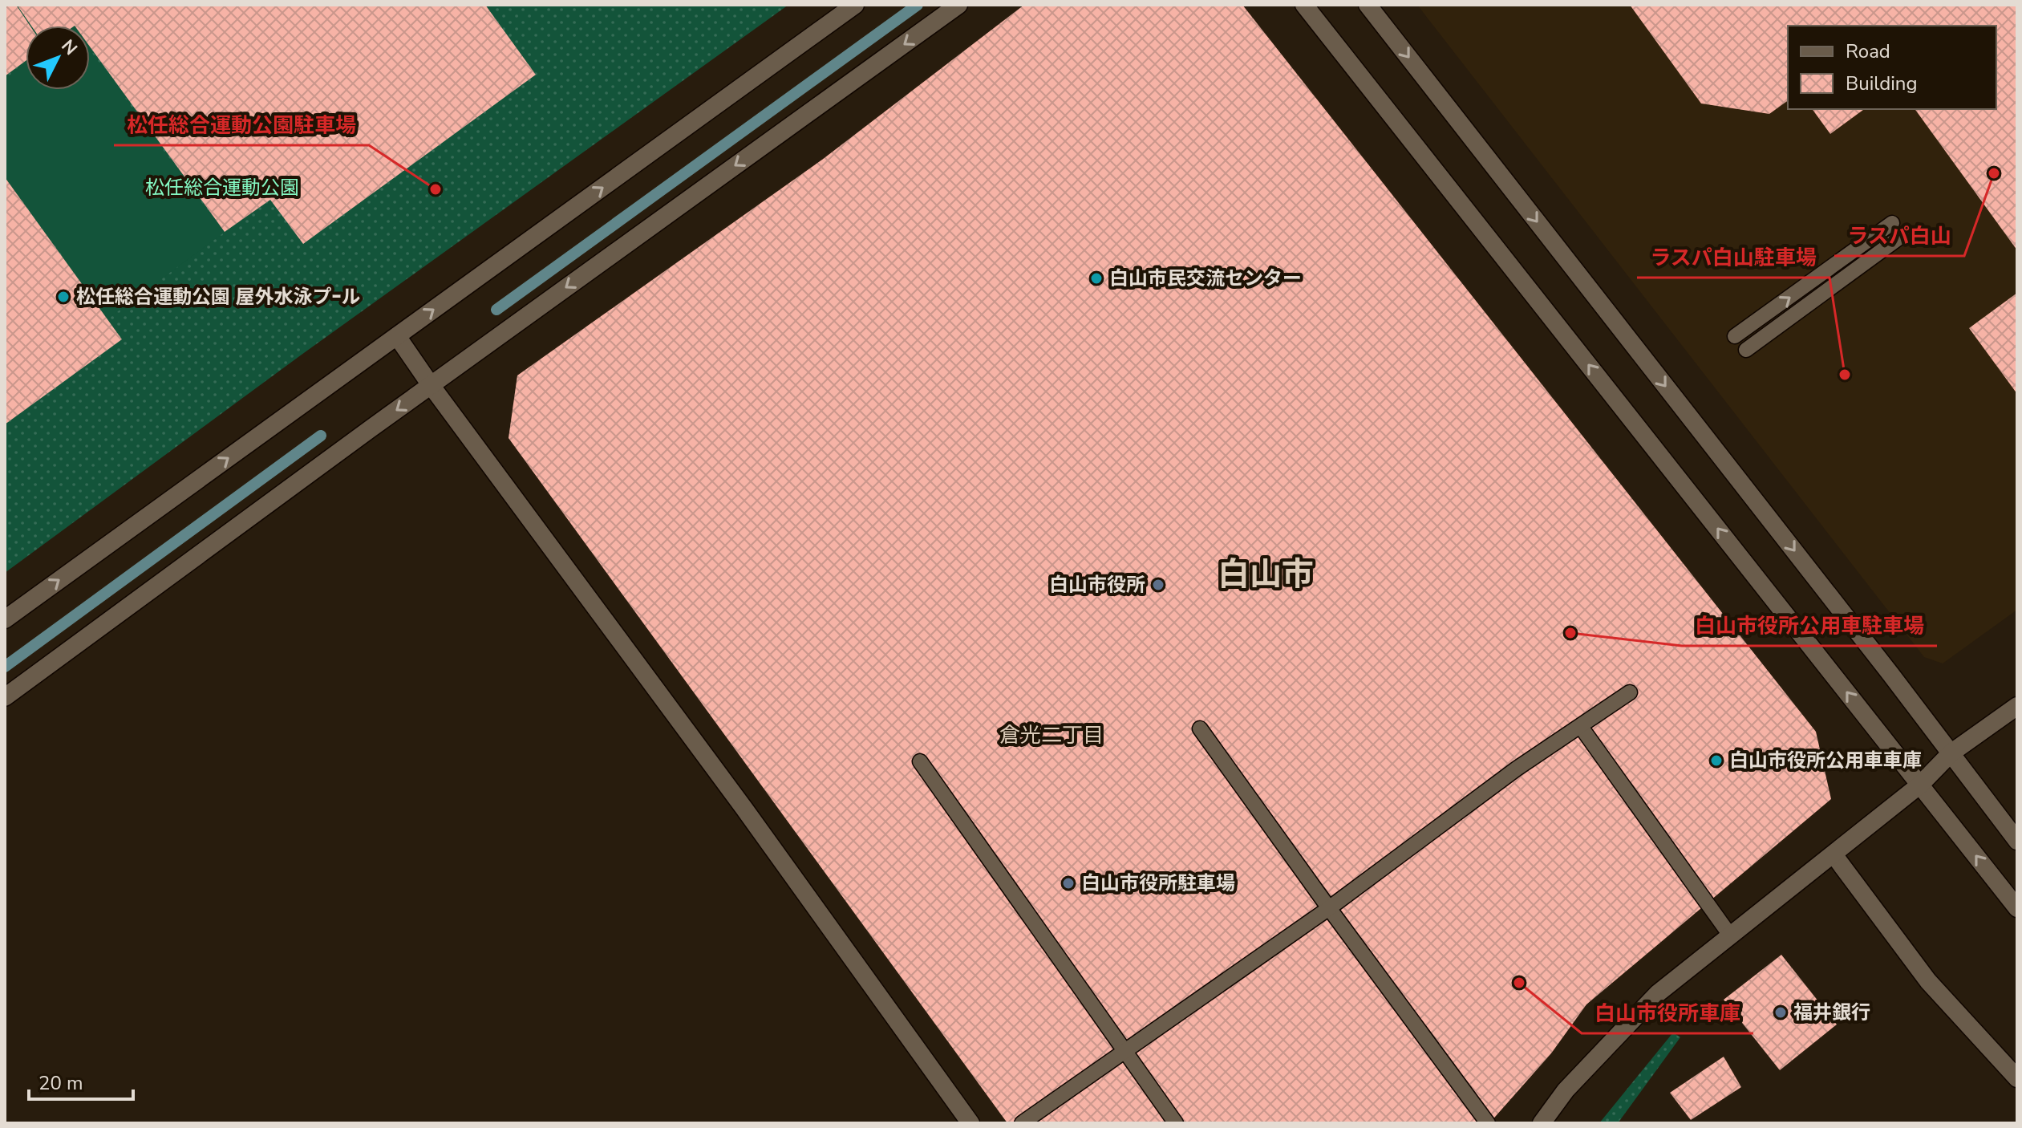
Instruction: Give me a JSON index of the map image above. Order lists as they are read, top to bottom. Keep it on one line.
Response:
{"districts":["白山市","倉光二丁目"],"parks":["松任総合運動公園"],"places":["ラスパ白山","松任総合運動公園駐車場","白山市民交流センター","松任総合運動公園 屋外水泳プｰル","ラスパ白山駐車場","白山市役所","白山市役所公用車駐車場","白山市役所公用車車庫","白山市役所駐車場","白山市役所車庫","福井銀行"],"legend":["Road","Building"],"scale_bar":"20 m","north":"top right"}
